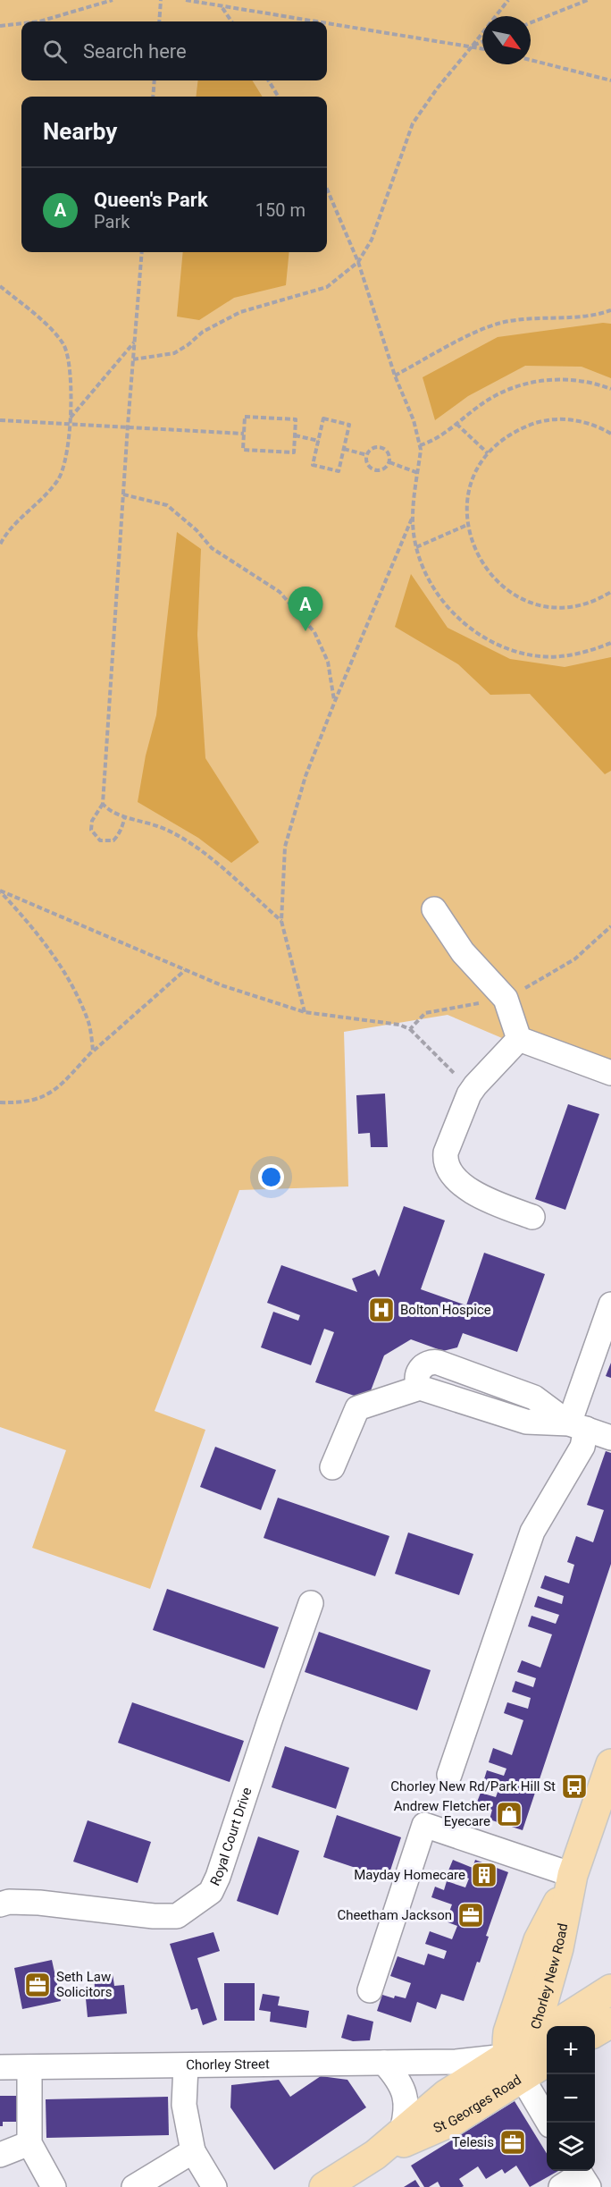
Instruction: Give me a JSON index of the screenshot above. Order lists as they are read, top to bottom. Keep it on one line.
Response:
{"streets":{"main road":["Chorley New Road","St Georges Road"],"street":["Royal Court Drive","Chorley Street"]},"crossings":[["Chorley New Road","Chorley Street"],["Chorley New Road","St Georges Road"],["Chorley Street","St Georges Road"]],"places":{"hospital":["Bolton Hospice"],"bus stop":["Chorley New Rd/Park Hill St"],"shop":["Andrew Fletcher Eyecare"],"building":["Mayday Homecare"],"office":["Cheetham Jackson","Seth Law Solicitors","Telesis"]},"north":"bottom right","page":{"search":"Search here","heading":"Nearby","list":[{"mark":"A","name":"Queen's Park","note":"Park","value":"150 m"}],"pins":"A","map_buttons":["+","−"]}}
